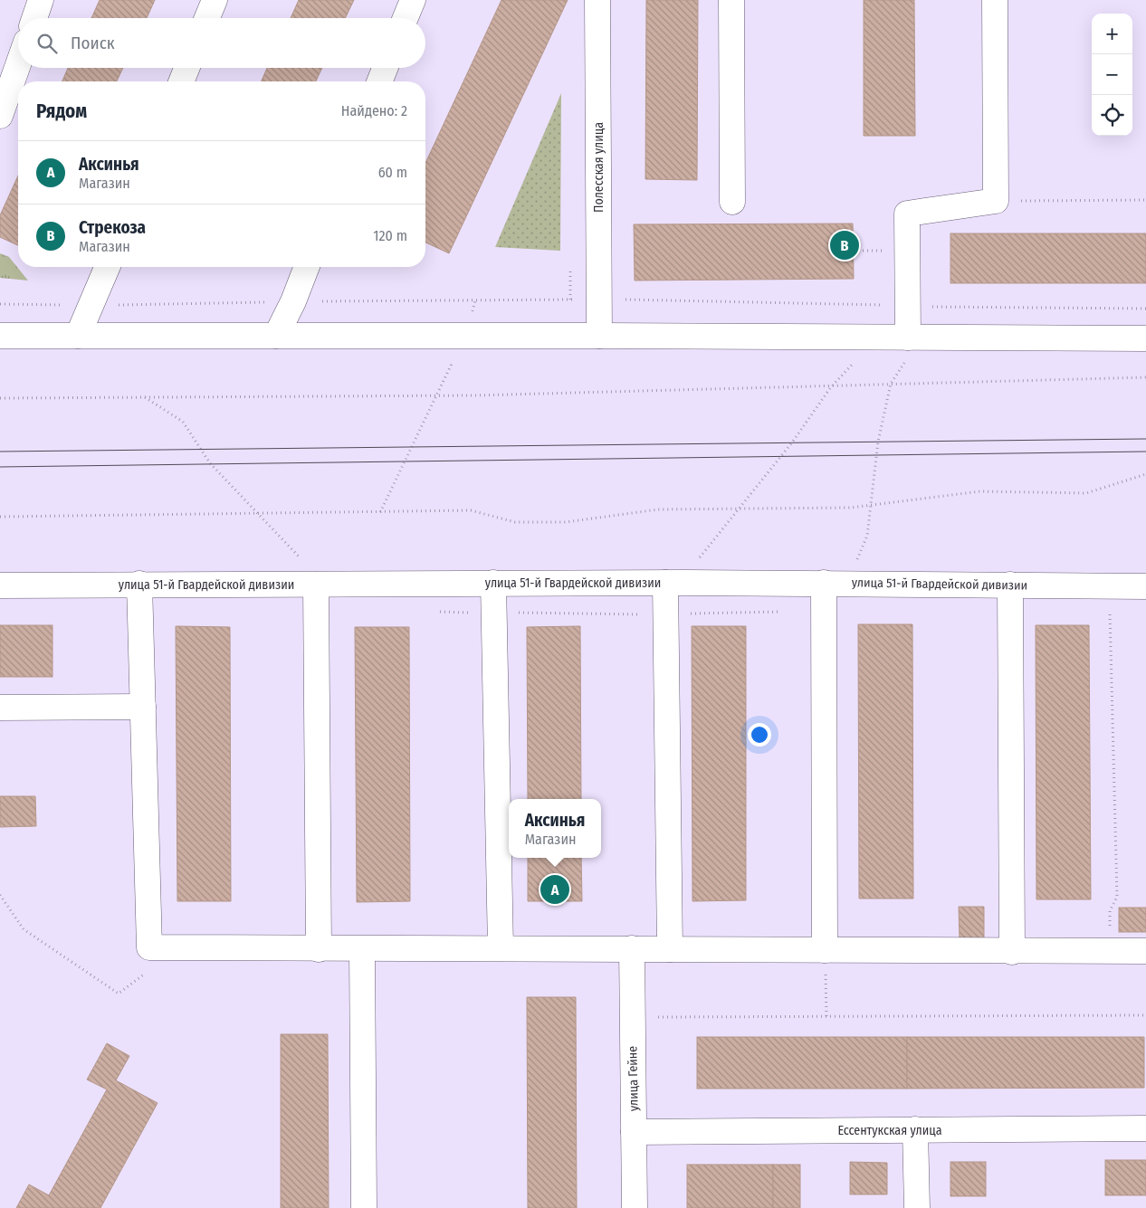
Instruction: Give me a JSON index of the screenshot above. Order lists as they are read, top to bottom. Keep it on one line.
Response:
{"streets":{"main road":["Полесская улица","улица 51-й Гвардейской дивизии","улица Гейне","Ессентукская улица"]},"crossings":[["улица Гейне","Ессентукская улица"]],"page":{"map_buttons":["+","−"],"search":"Поиск","heading":["Рядом","Найдено: 2"],"list":[{"mark":"A","name":"Аксинья","note":"Магазин","value":"60 m"},{"mark":"B","name":"Стрекоза","note":"Магазин","value":"120 m"}],"pins":["B","A"],"popup":["Аксинья","Магазин"]}}
